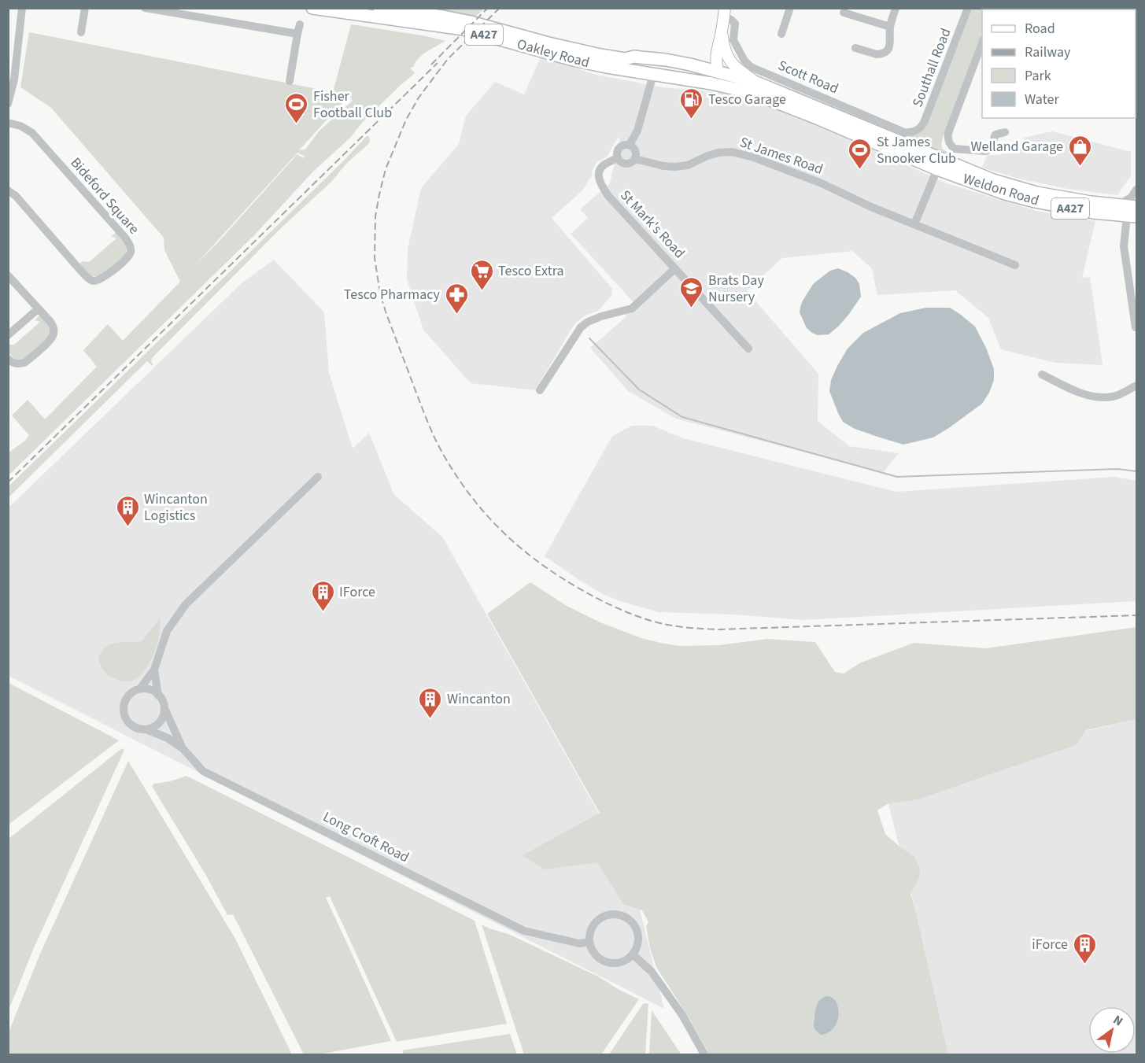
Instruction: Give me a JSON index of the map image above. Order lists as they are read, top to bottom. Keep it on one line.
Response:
{"streets":{"highway":["A427","Oakley Road","Weldon Road"],"street":["Southall Road","Scott Road","St James Road","Bideford Square","St Mark's Road","Long Croft Road"]},"crossings":[["Oakley Road","Weldon Road"],["Southall Road","Scott Road"],["St James Road","St Mark's Road"]],"places":{"fuel station":["Tesco Garage"],"sports":["Fisher Football Club","St James Snooker Club"],"shop":["Welland Garage"],"supermarket":["Tesco Extra"],"school or university":["Brats Day Nursery"],"pharmacy":["Tesco Pharmacy"],"building":["Wincanton Logistics","IForce","Wincanton","iForce"]},"legend":["Road","Railway","Park","Water"],"north":"top right"}
